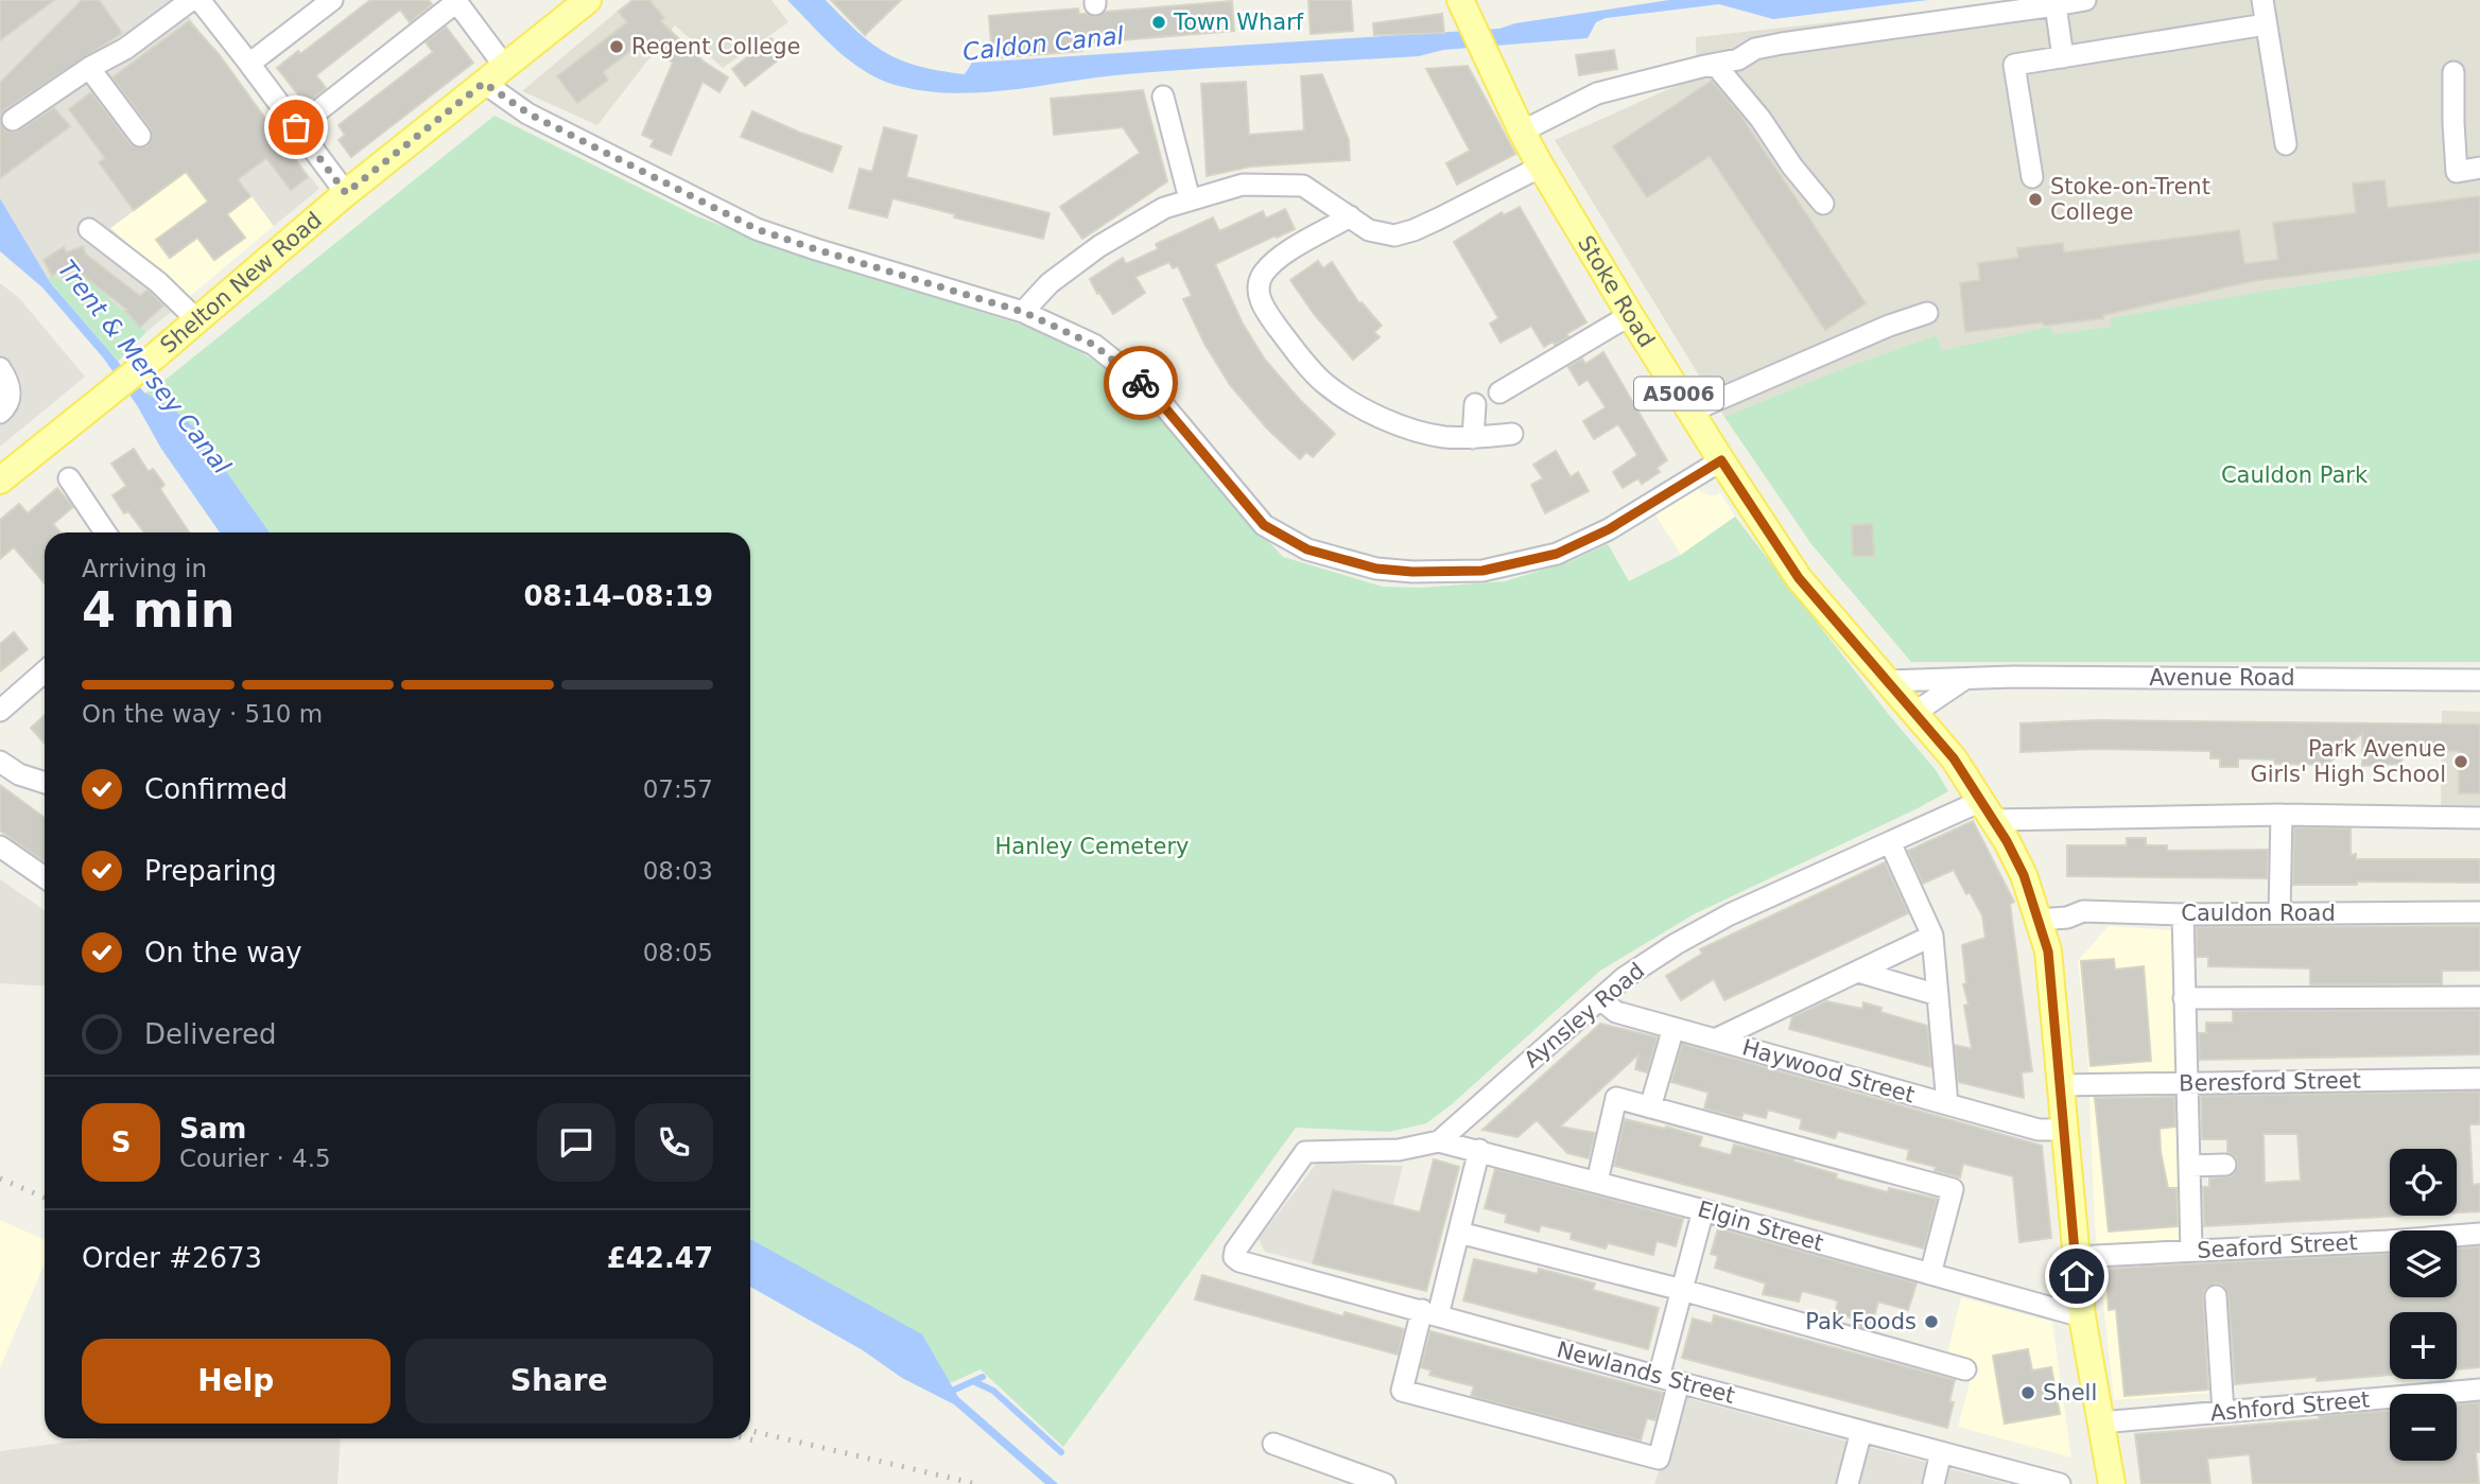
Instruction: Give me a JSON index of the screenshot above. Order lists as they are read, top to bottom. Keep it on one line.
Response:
{"streets":{"main road":["Shelton New Road","Stoke Road","A5006"],"street":["Avenue Road","Cauldon Road","Aynsley Road","Haywood Street","Beresford Street","Elgin Street","Seaford Street","Newlands Street","Ashford Street"]},"crossings":[["Stoke Road","Avenue Road"],["Stoke Road","Cauldon Road"],["Stoke Road","Aynsley Road"],["Stoke Road","Haywood Street"],["Stoke Road","Beresford Street"],["Stoke Road","Elgin Street"],["Stoke Road","Seaford Street"],["Stoke Road","Ashford Street"],["Aynsley Road","Haywood Street"],["Aynsley Road","Elgin Street"],["Aynsley Road","Newlands Street"]],"water":["Caldon Canal","Trent & Mersey Canal"],"parks":["Cauldon Park","Hanley Cemetery"],"places":["Town Wharf","Regent College","Stoke-on-Trent College","Park Avenue Girls' High School","Pak Foods","Shell"],"page":{"heading":["4 min","Arriving in","08:14–08:19"],"panel":["Sam","Courier · 4.5","Order #2673","£42.47"],"bar":"On the way · 510 m","list":[["Confirmed","07:57"],["Preparing","08:03"],["On the way","08:05"],"Delivered"],"round":"S","map_buttons":["+","−"],"buttons":["Help","Share"]}}
